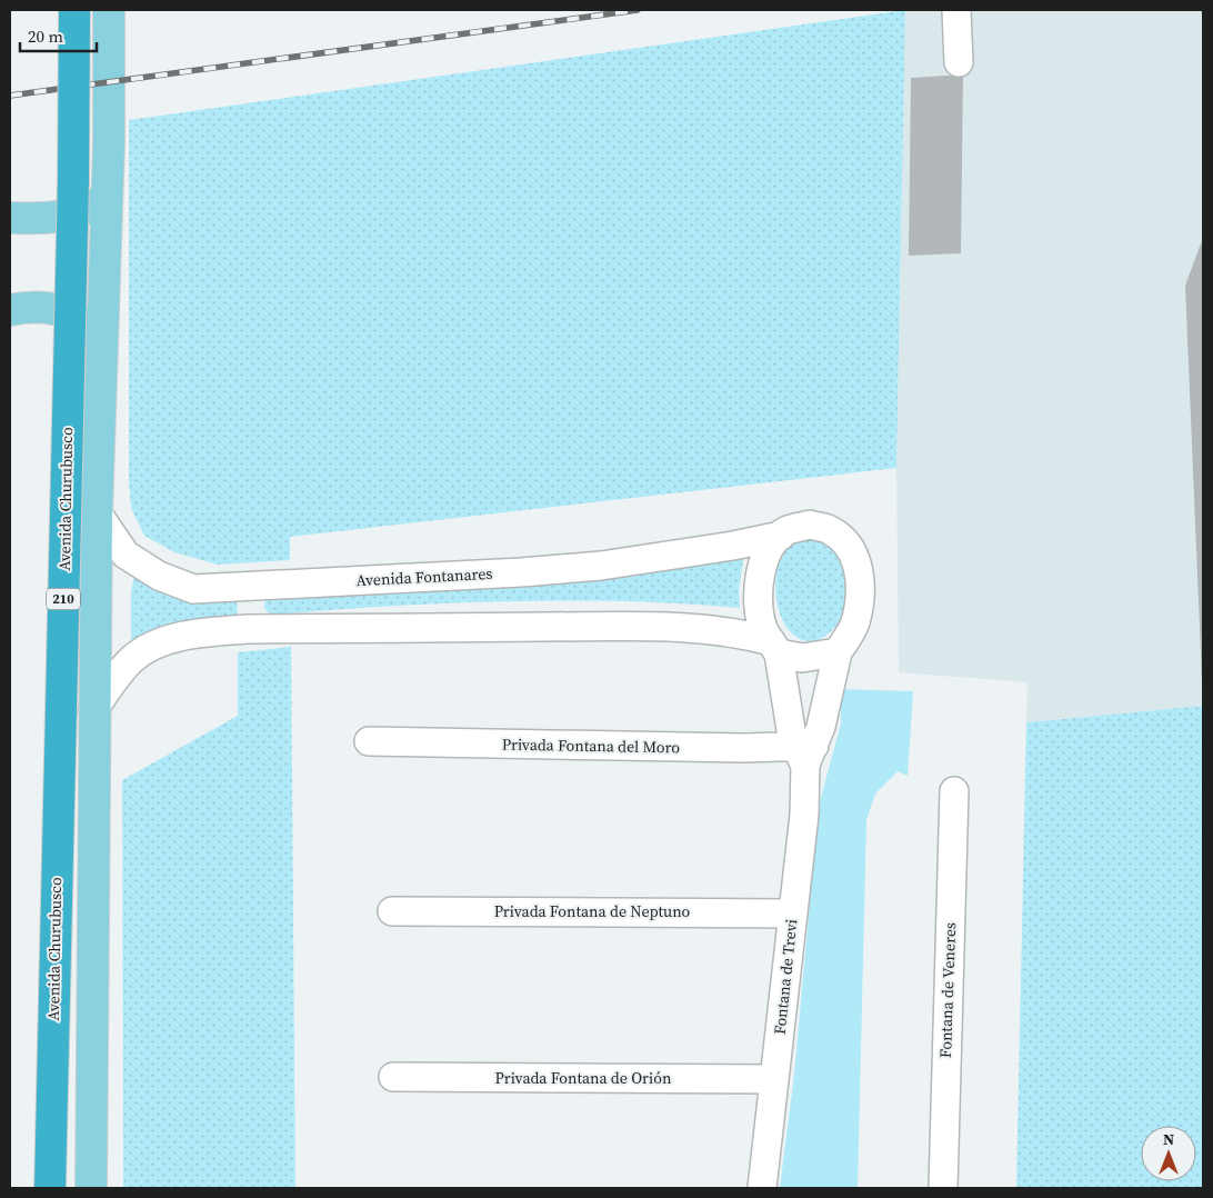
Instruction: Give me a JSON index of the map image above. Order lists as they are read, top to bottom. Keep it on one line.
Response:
{"streets":{"highway":["Avenida Churubusco","210"],"street":["Avenida Fontanares","Privada Fontana del Moro","Privada Fontana de Neptuno","Fontana de Trevi","Fontana de Veneres","Privada Fontana de Orión"]},"crossings":[["Avenida Churubusco","Avenida Fontanares"],["Privada Fontana del Moro","Fontana de Trevi"],["Privada Fontana de Neptuno","Fontana de Trevi"],["Fontana de Trevi","Privada Fontana de Orión"]],"scale_bar":"20 m","north":"top"}
